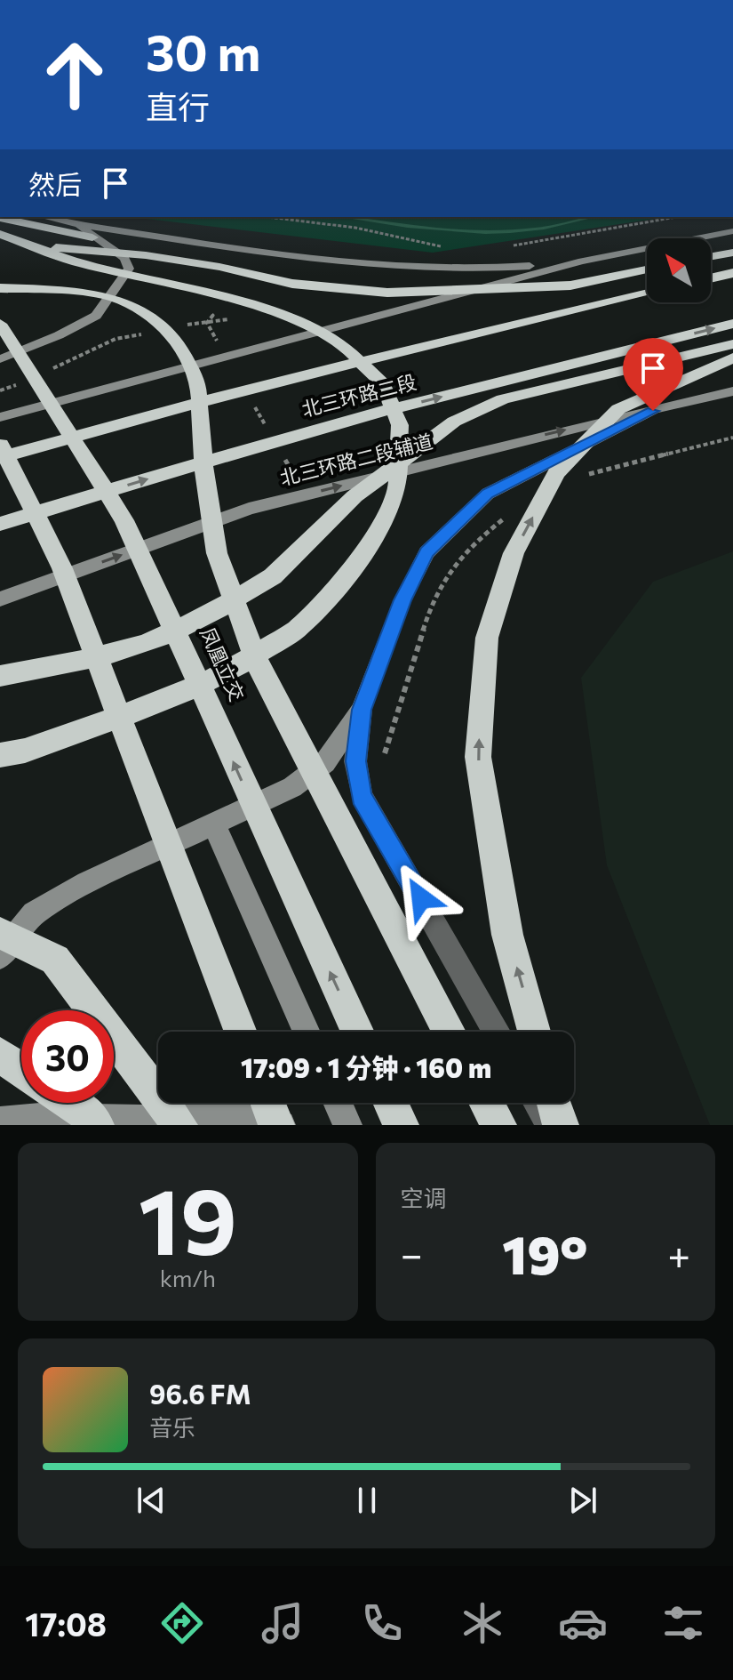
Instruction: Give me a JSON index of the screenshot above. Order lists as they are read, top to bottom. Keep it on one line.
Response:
{"streets":{"highway":["北三环路二段","凤凰立交"],"main road":["北三环路二段辅道"]},"north":"top left","page":{"turn":["30 m","直行"],"then":"然后","limit":"30","trip":"17:09 · 1 分钟 · 160 m","tile":[["19","km/h"],"空调"],"heat":["−","19°","+"],"song":["96.6 FM","音乐"],"tabs":"17:08"}}
